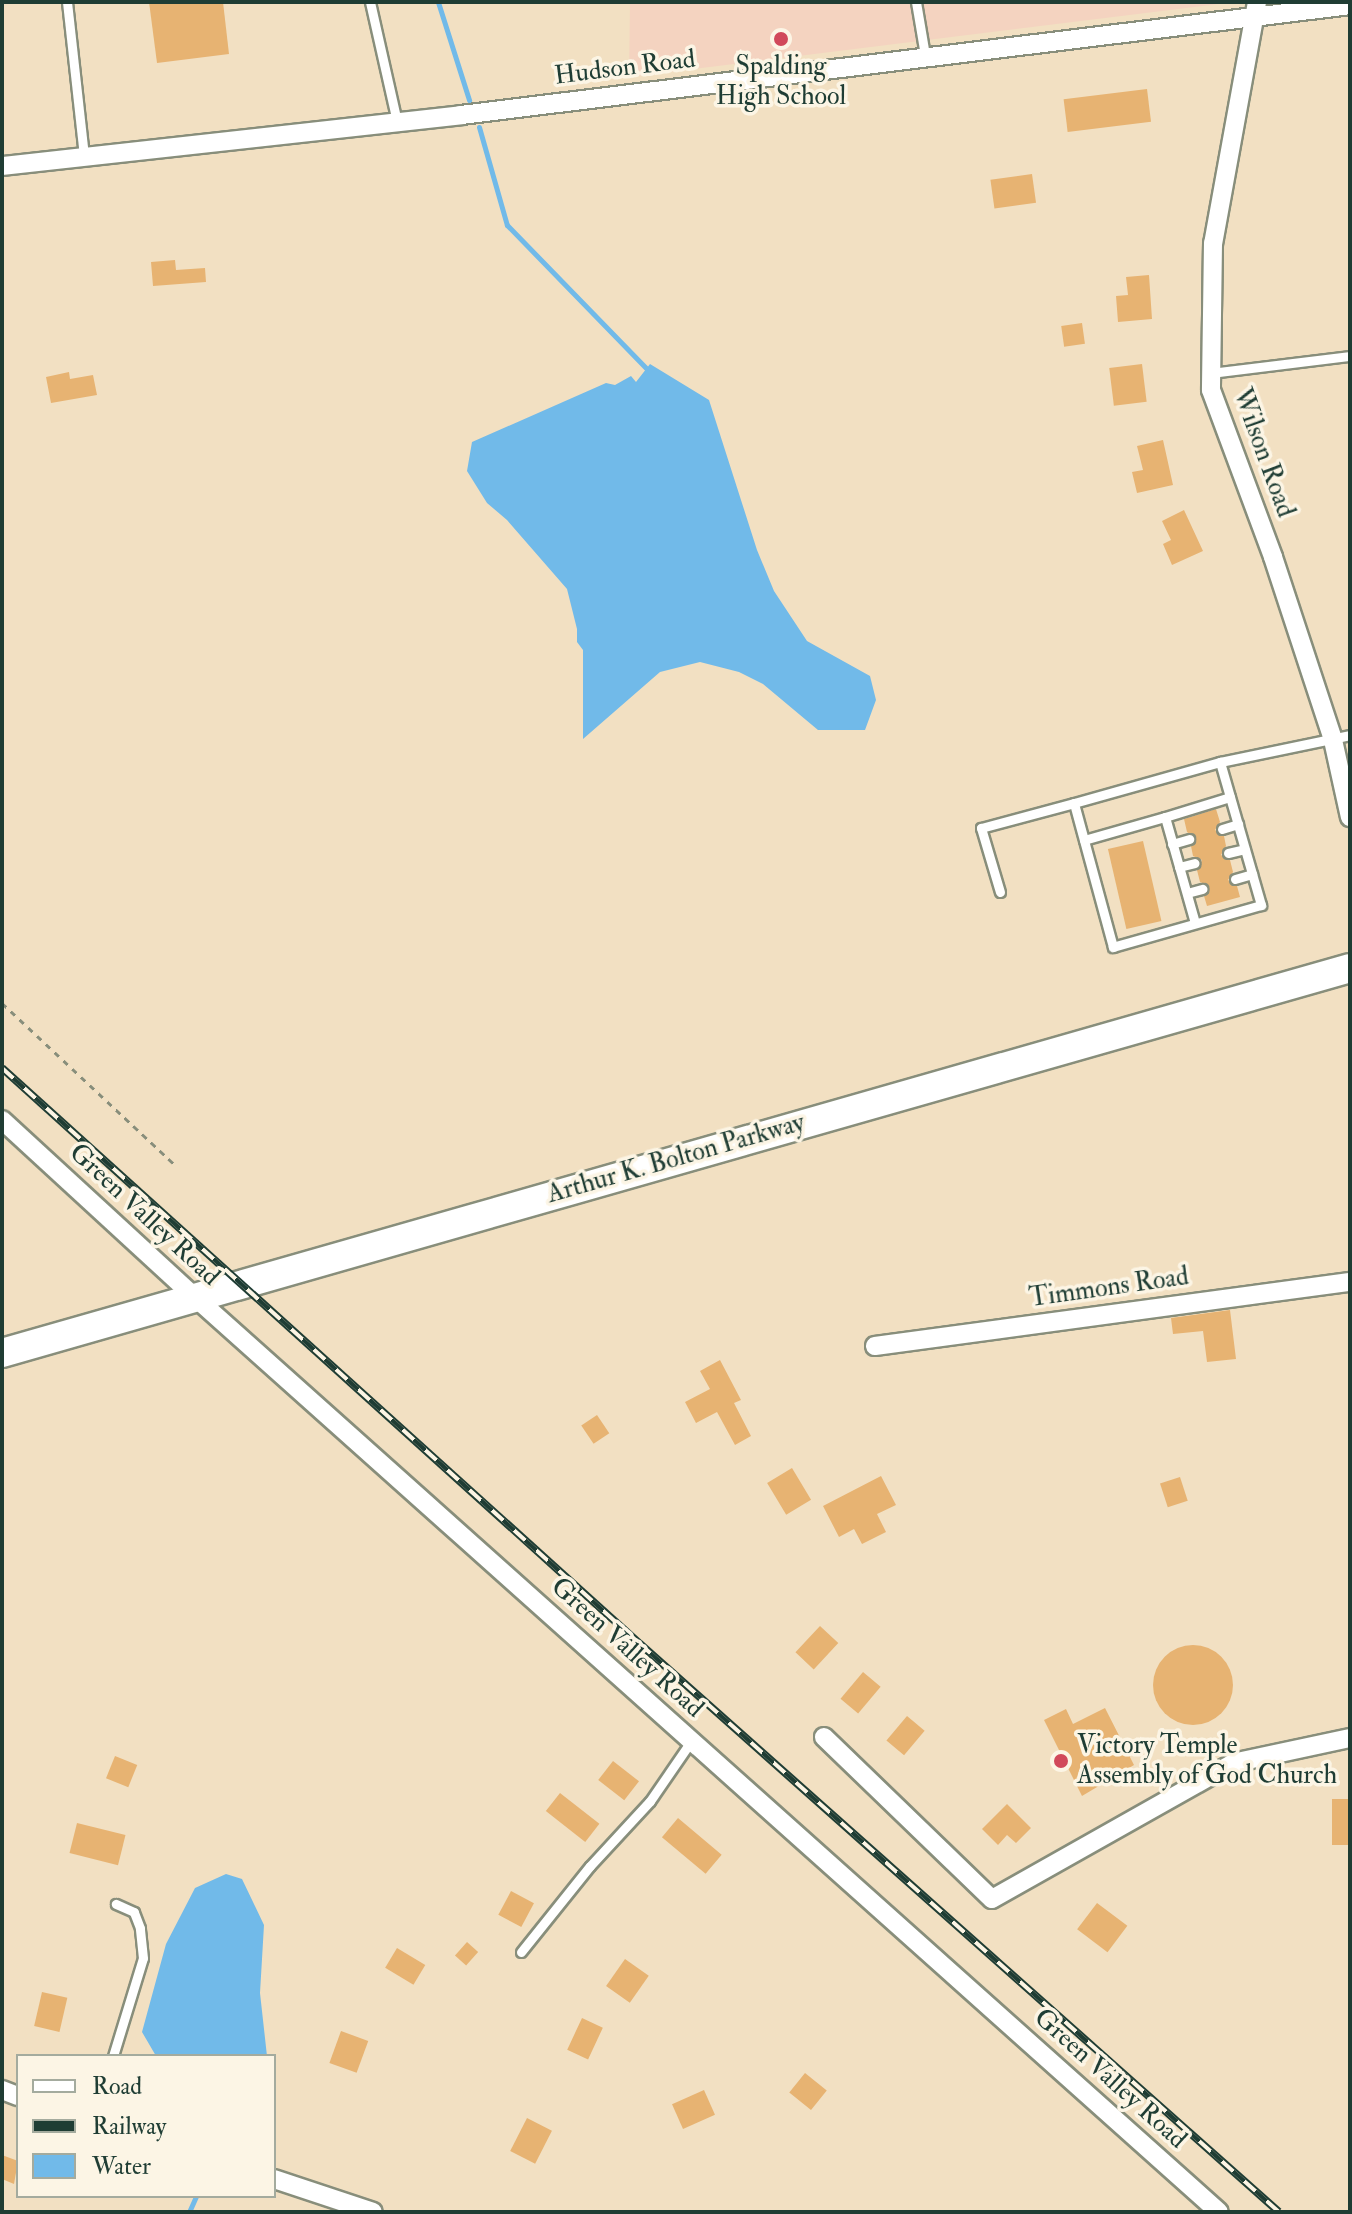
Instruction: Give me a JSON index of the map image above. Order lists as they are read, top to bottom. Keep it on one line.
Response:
{"streets":{"main road":["Arthur K. Bolton Parkway"],"street":["Hudson Road","Wilson Road","Green Valley Road","Timmons Road"]},"crossings":[["Hudson Road","Wilson Road"],["Arthur K. Bolton Parkway","Green Valley Road"]],"places":["Spalding High School","Victory Temple Assembly of God Church"],"legend":["Road","Railway","Water"]}
